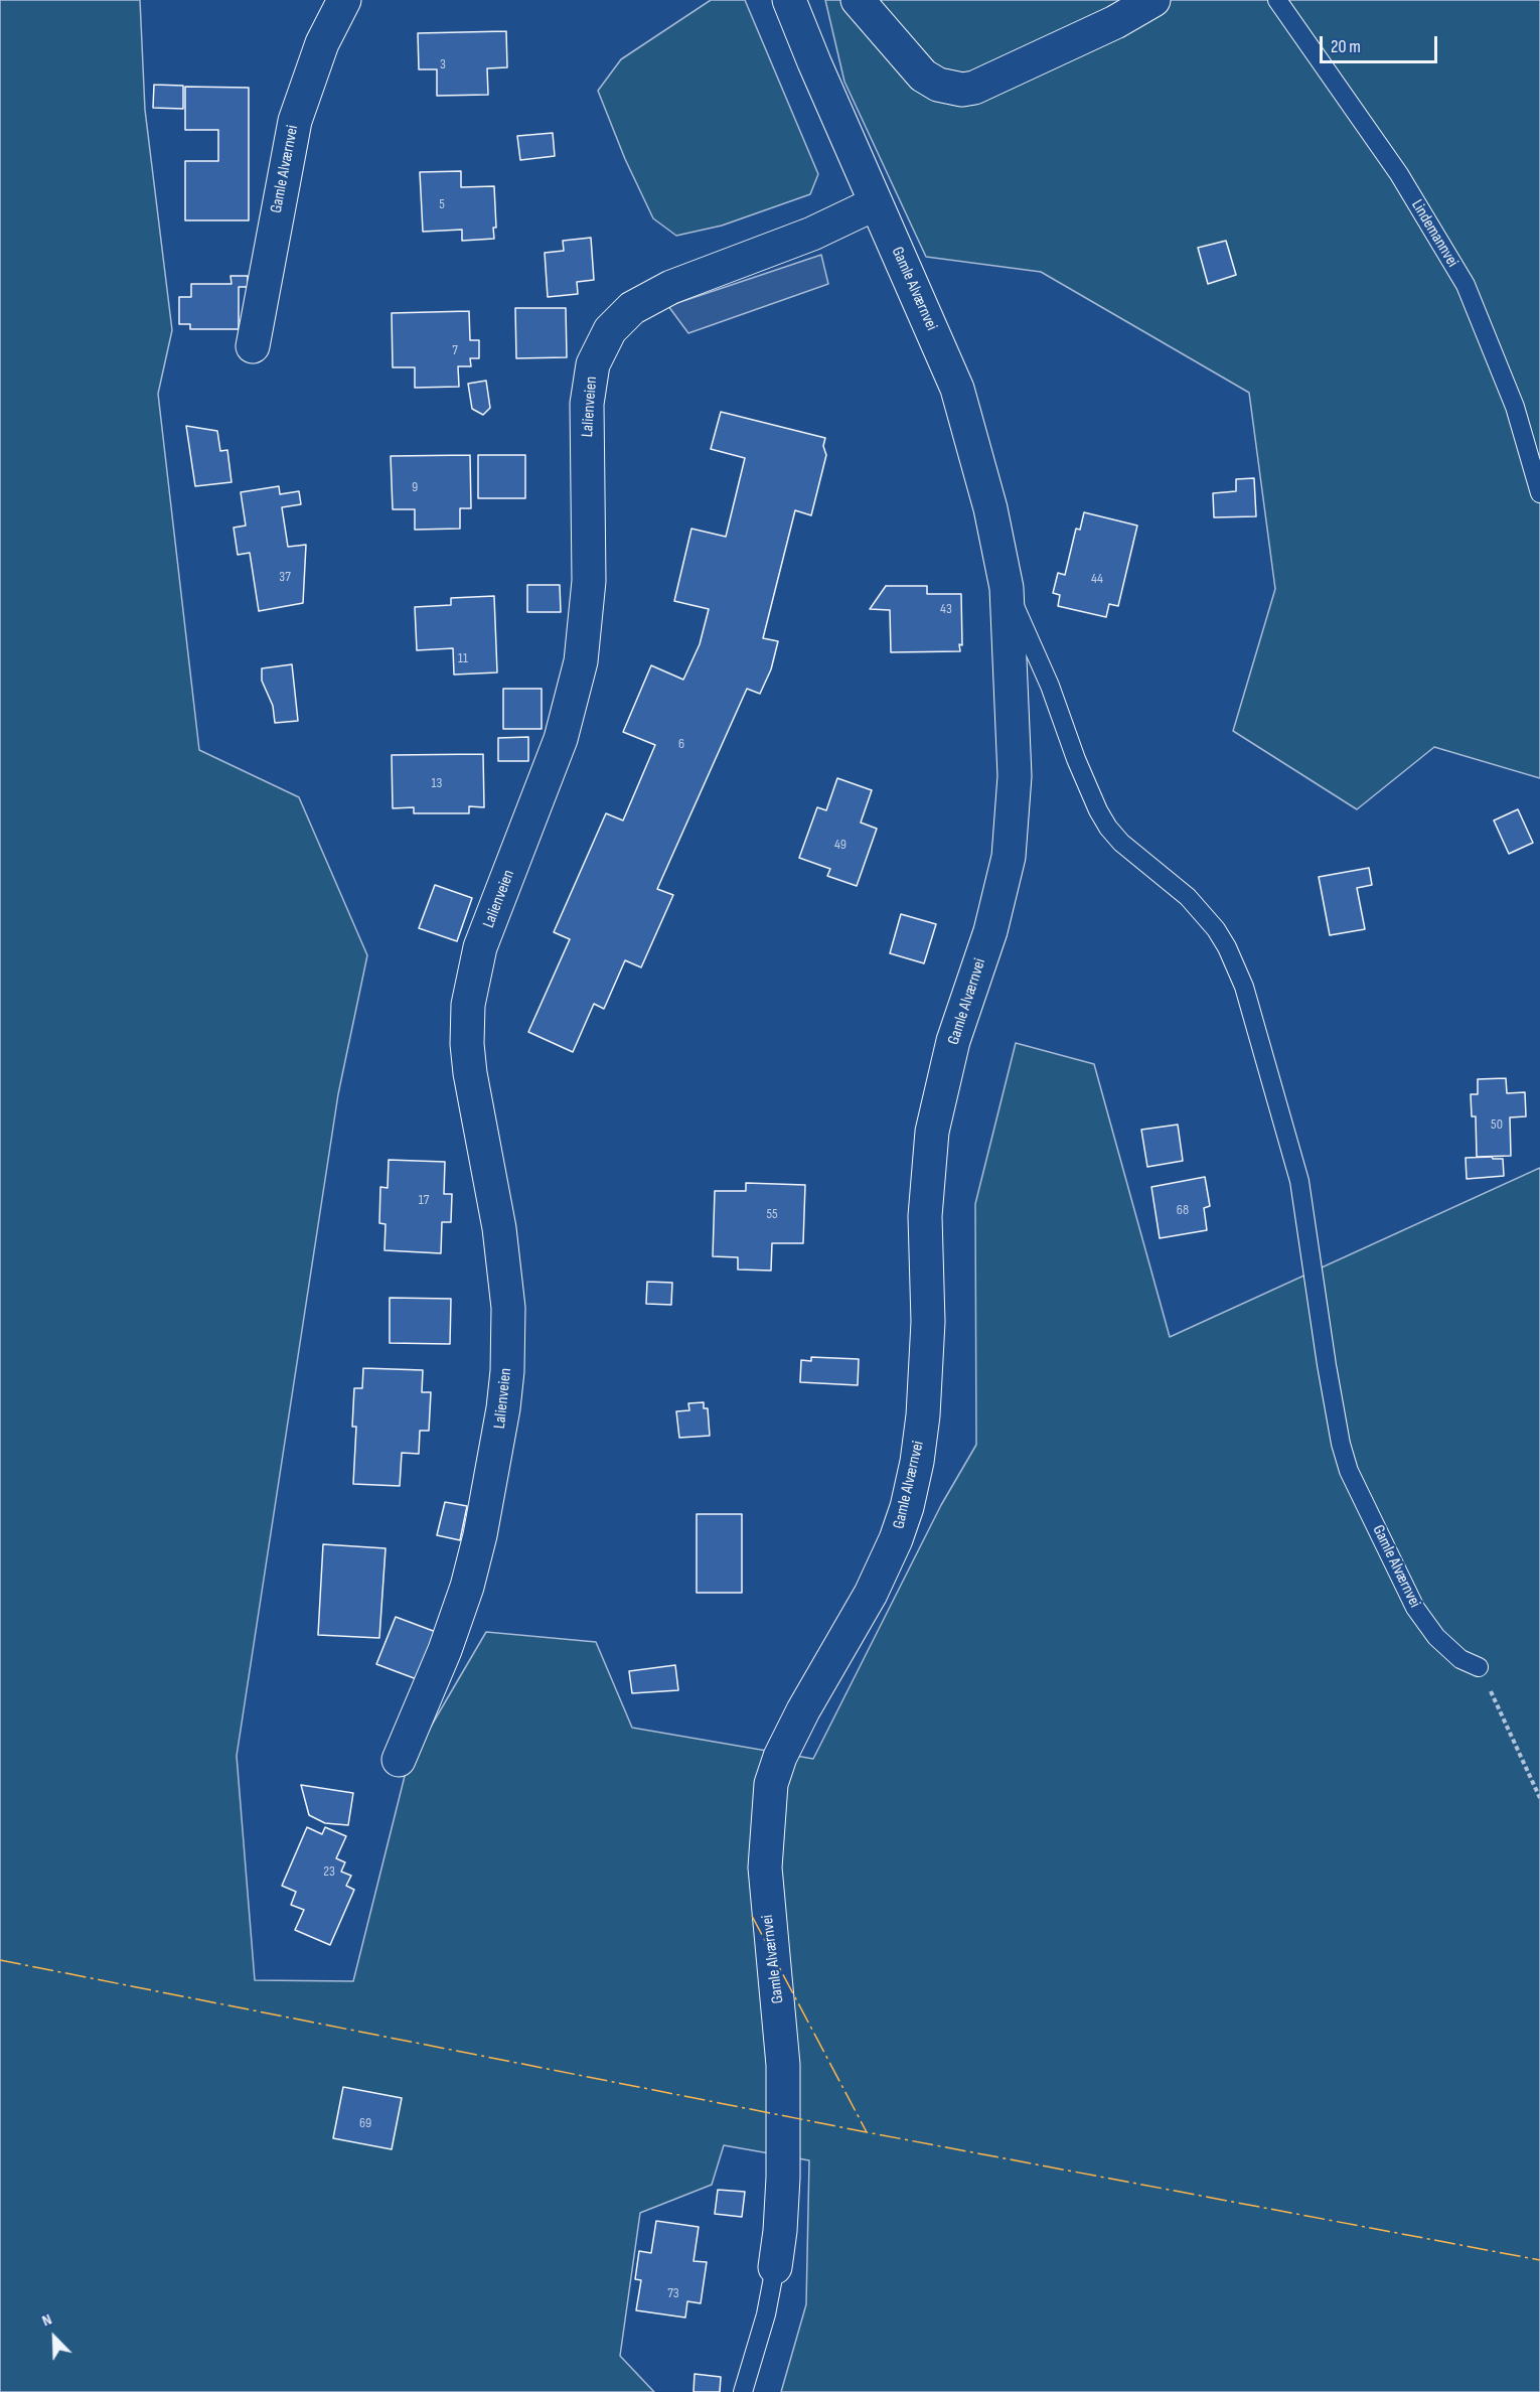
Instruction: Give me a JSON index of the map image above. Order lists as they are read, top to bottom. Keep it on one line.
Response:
{"streets":{"street":["Gamle Alværnvei","Lalienveien"],"lane":["Lindemannvei"]},"crossings":[["Gamle Alværnvei","Lalienveien"]],"house_numbers":["3","5","7","9","37","44","43","11","6","13","49","50","17","68","55","23","69","73"],"scale_bar":"20 m","north":"top left"}
